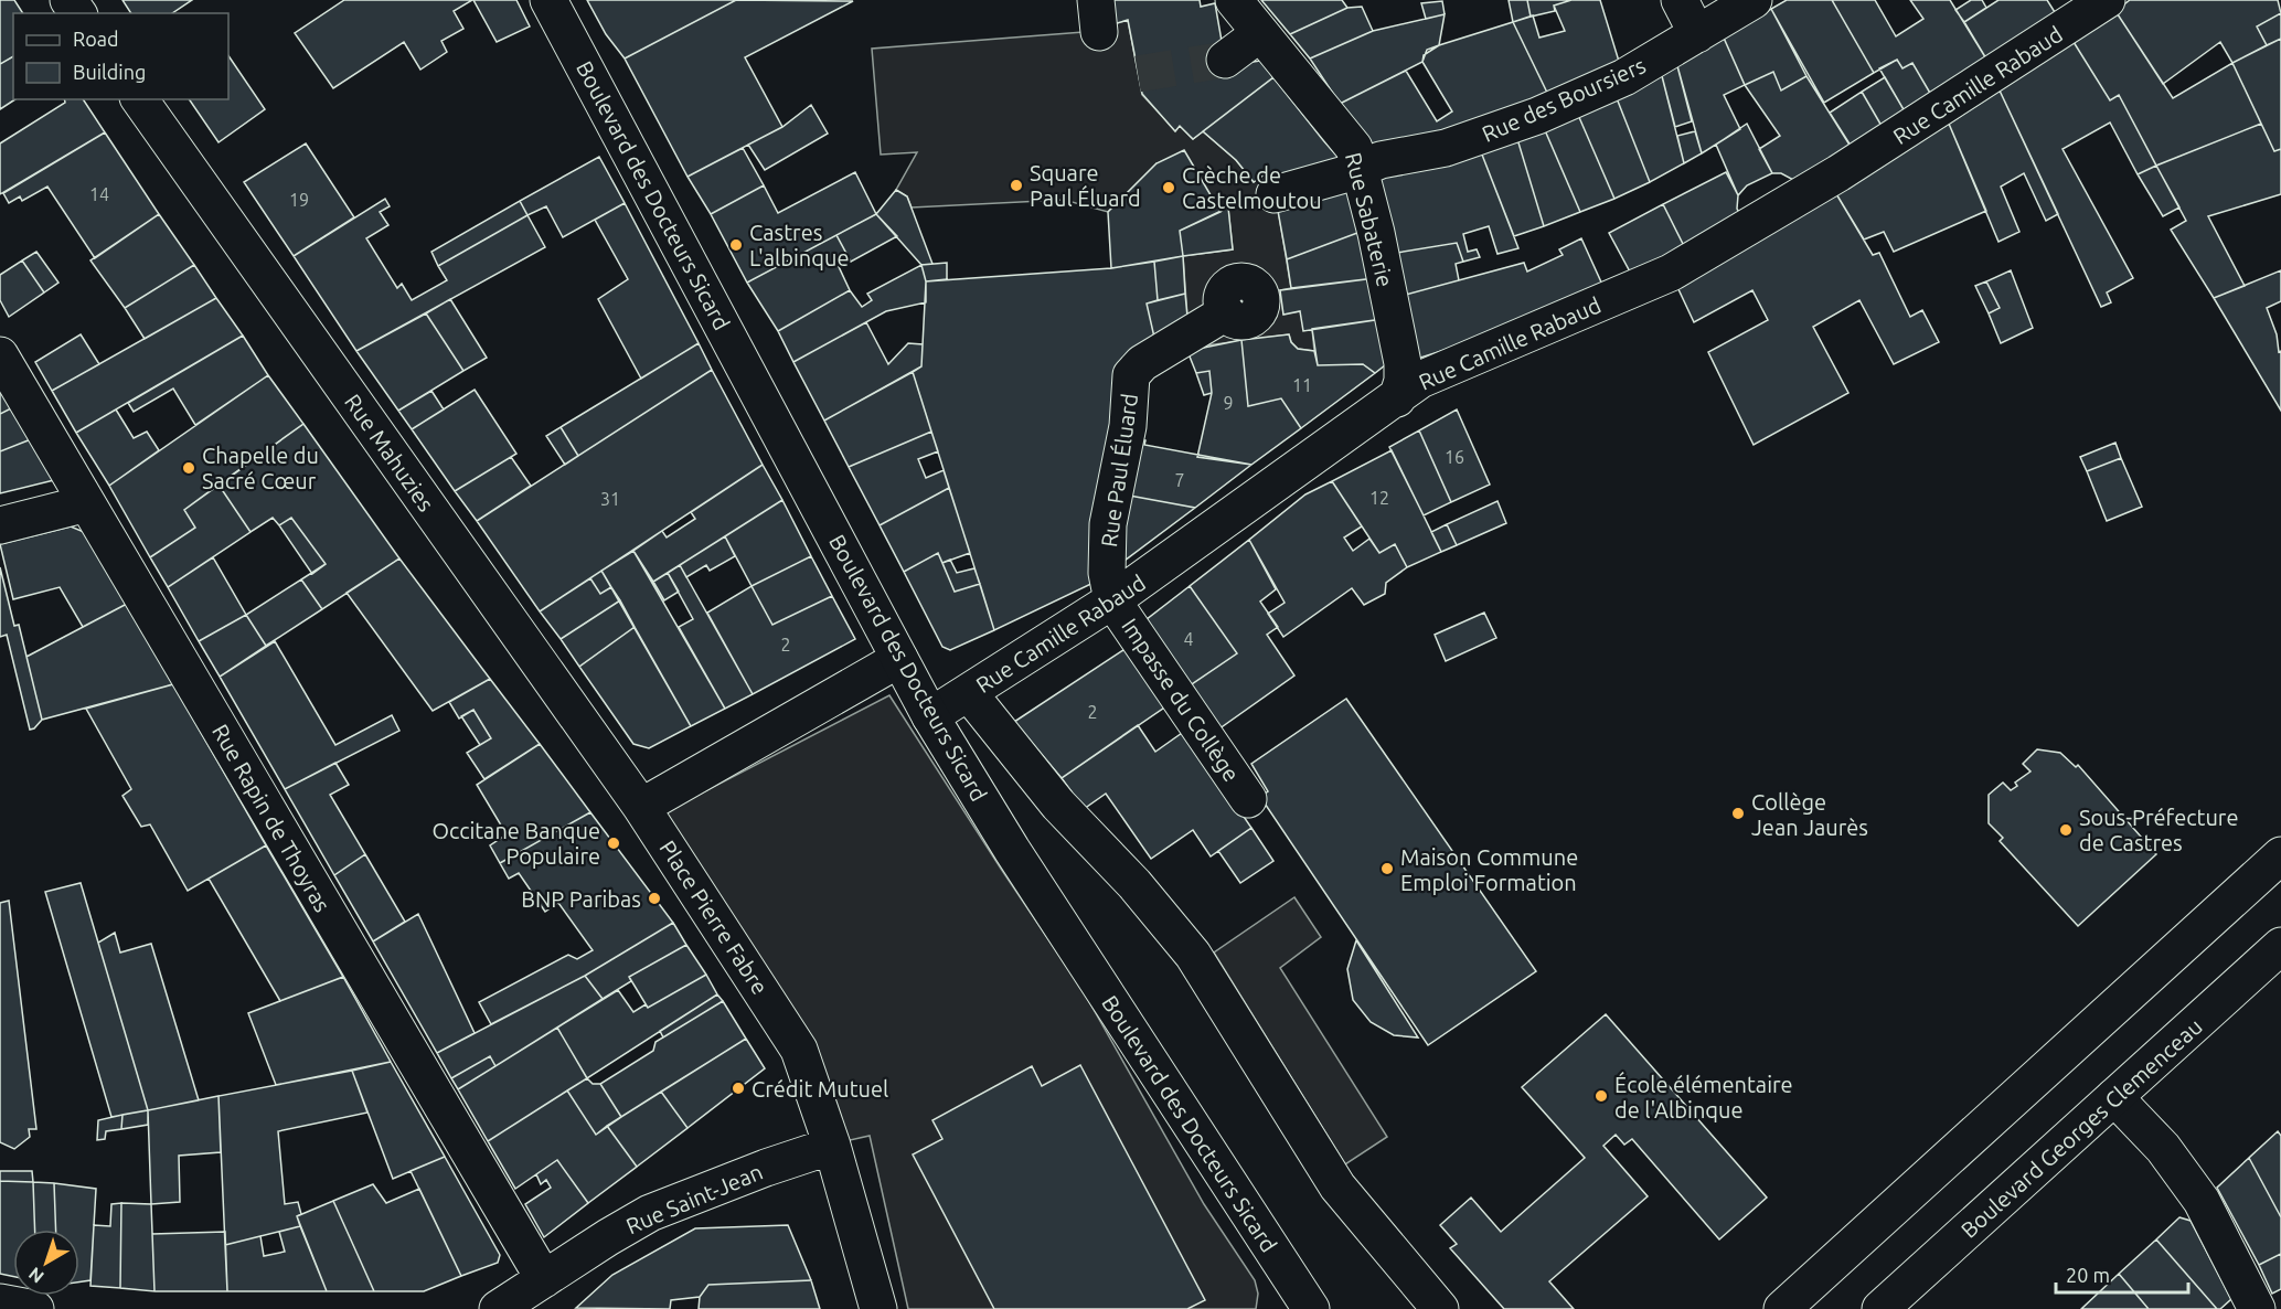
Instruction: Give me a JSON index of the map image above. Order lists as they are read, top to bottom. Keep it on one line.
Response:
{"streets":{"street":["Rue Camille Rabaud","Rue des Boursiers","Boulevard des Docteurs Sicard","Rue Sabaterie","Rue Mahuzies","Rue Paul Éluard","Impasse du Collège","Rue Rapin de Thoyras","Place Pierre Fabre","Boulevard Georges Clemenceau","Rue Saint-Jean"]},"crossings":[["Rue Camille Rabaud","Boulevard des Docteurs Sicard"],["Rue Camille Rabaud","Rue Sabaterie"],["Rue Camille Rabaud","Rue Paul Éluard"],["Rue Camille Rabaud","Impasse du Collège"],["Rue des Boursiers","Rue Sabaterie"],["Rue Mahuzies","Place Pierre Fabre"],["Rue Paul Éluard","Impasse du Collège"],["Rue Rapin de Thoyras","Rue Saint-Jean"],["Place Pierre Fabre","Rue Saint-Jean"]],"places":["Square Paul Éluard","Crèche de Castelmoutou","Castres L'albinque","Chapelle du Sacré Cœur","Collège Jean Jaurès","Sous-Préfecture de Castres","Occitane Banque Populaire","Maison Commune Emploi Formation","BNP Paribas","Crédit Mutuel","École élémentaire de l'Albinque"],"house_numbers":["14","19","11","9","16","7","12","31","4","2","2"],"legend":["Road","Building"],"scale_bar":"20 m","north":"bottom left"}
